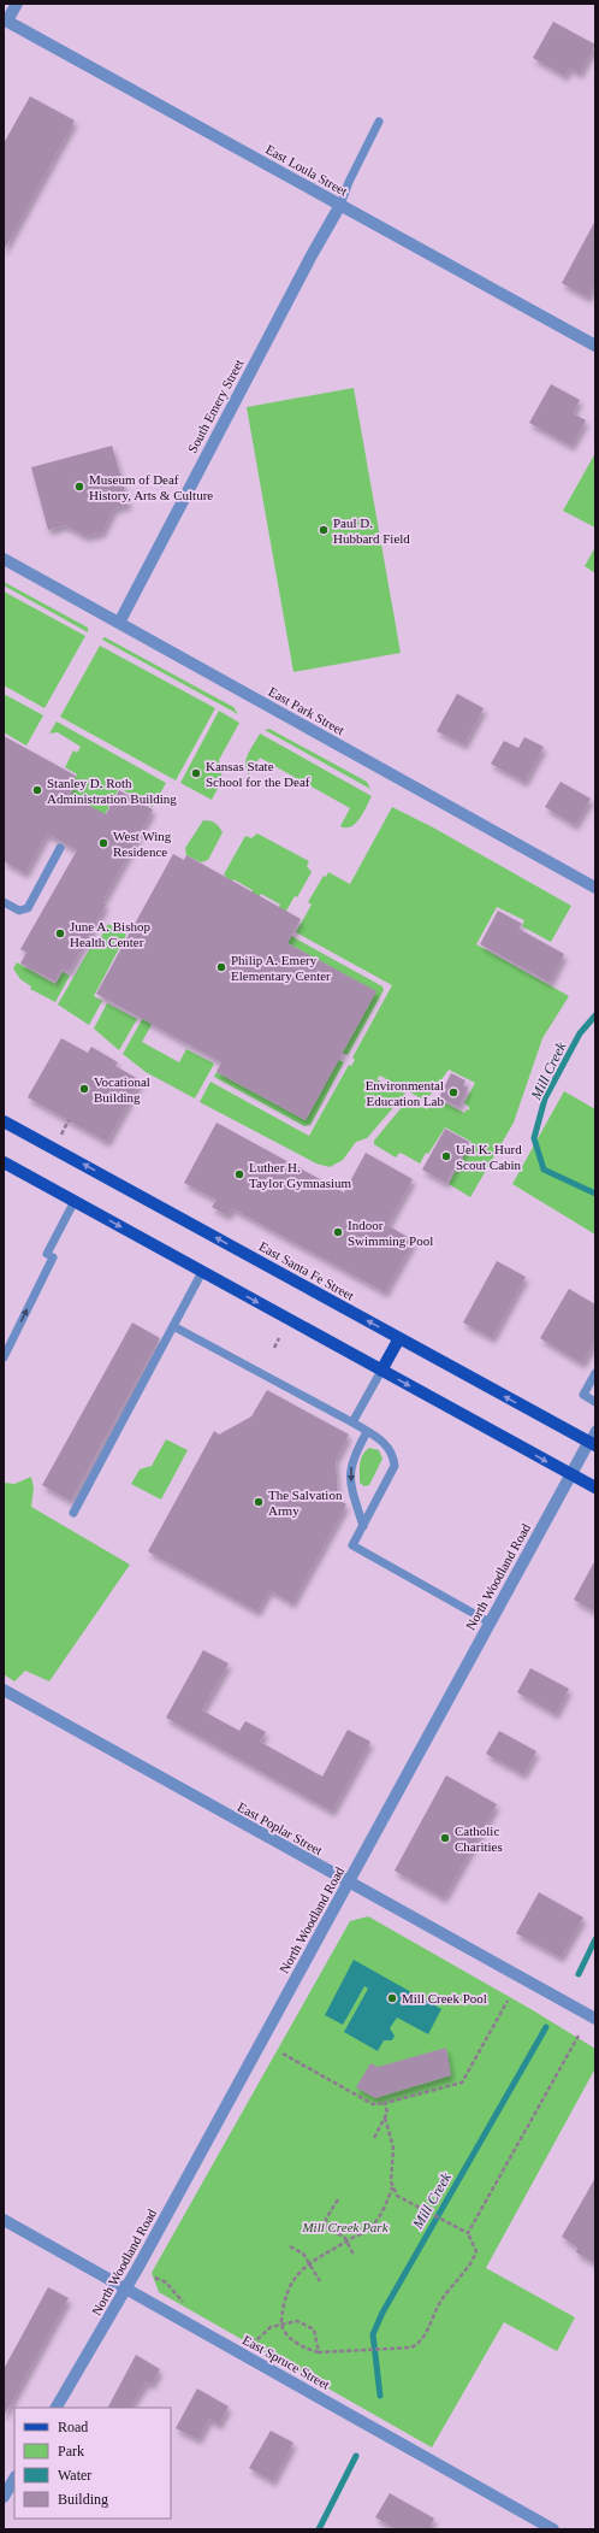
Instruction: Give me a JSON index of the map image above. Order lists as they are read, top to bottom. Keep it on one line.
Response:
{"streets":{"main road":["East Santa Fe Street"],"street":["East Loula Street","South Emery Street","East Park Street","North Woodland Road","East Poplar Street","East Spruce Street"]},"crossings":[["East Loula Street","South Emery Street"],["South Emery Street","East Park Street"],["East Santa Fe Street","North Woodland Road"],["North Woodland Road","East Poplar Street"],["North Woodland Road","East Spruce Street"]],"water":["Mill Creek"],"parks":["Mill Creek Park"],"places":["Museum of Deaf History, Arts & Culture","Paul D. Hubbard Field","Kansas State School for the Deaf","Stanley D. Roth Administration Building","West Wing Residence","June A. Bishop Health Center","Philip A. Emery Elementary Center","Vocational Building","Environmental Education Lab","Uel K. Hurd Scout Cabin","Luther H. Taylor Gymnasium","Indoor Swimming Pool","The Salvation Army","Catholic Charities","Mill Creek Pool"],"legend":["Road","Park","Water","Building"]}
